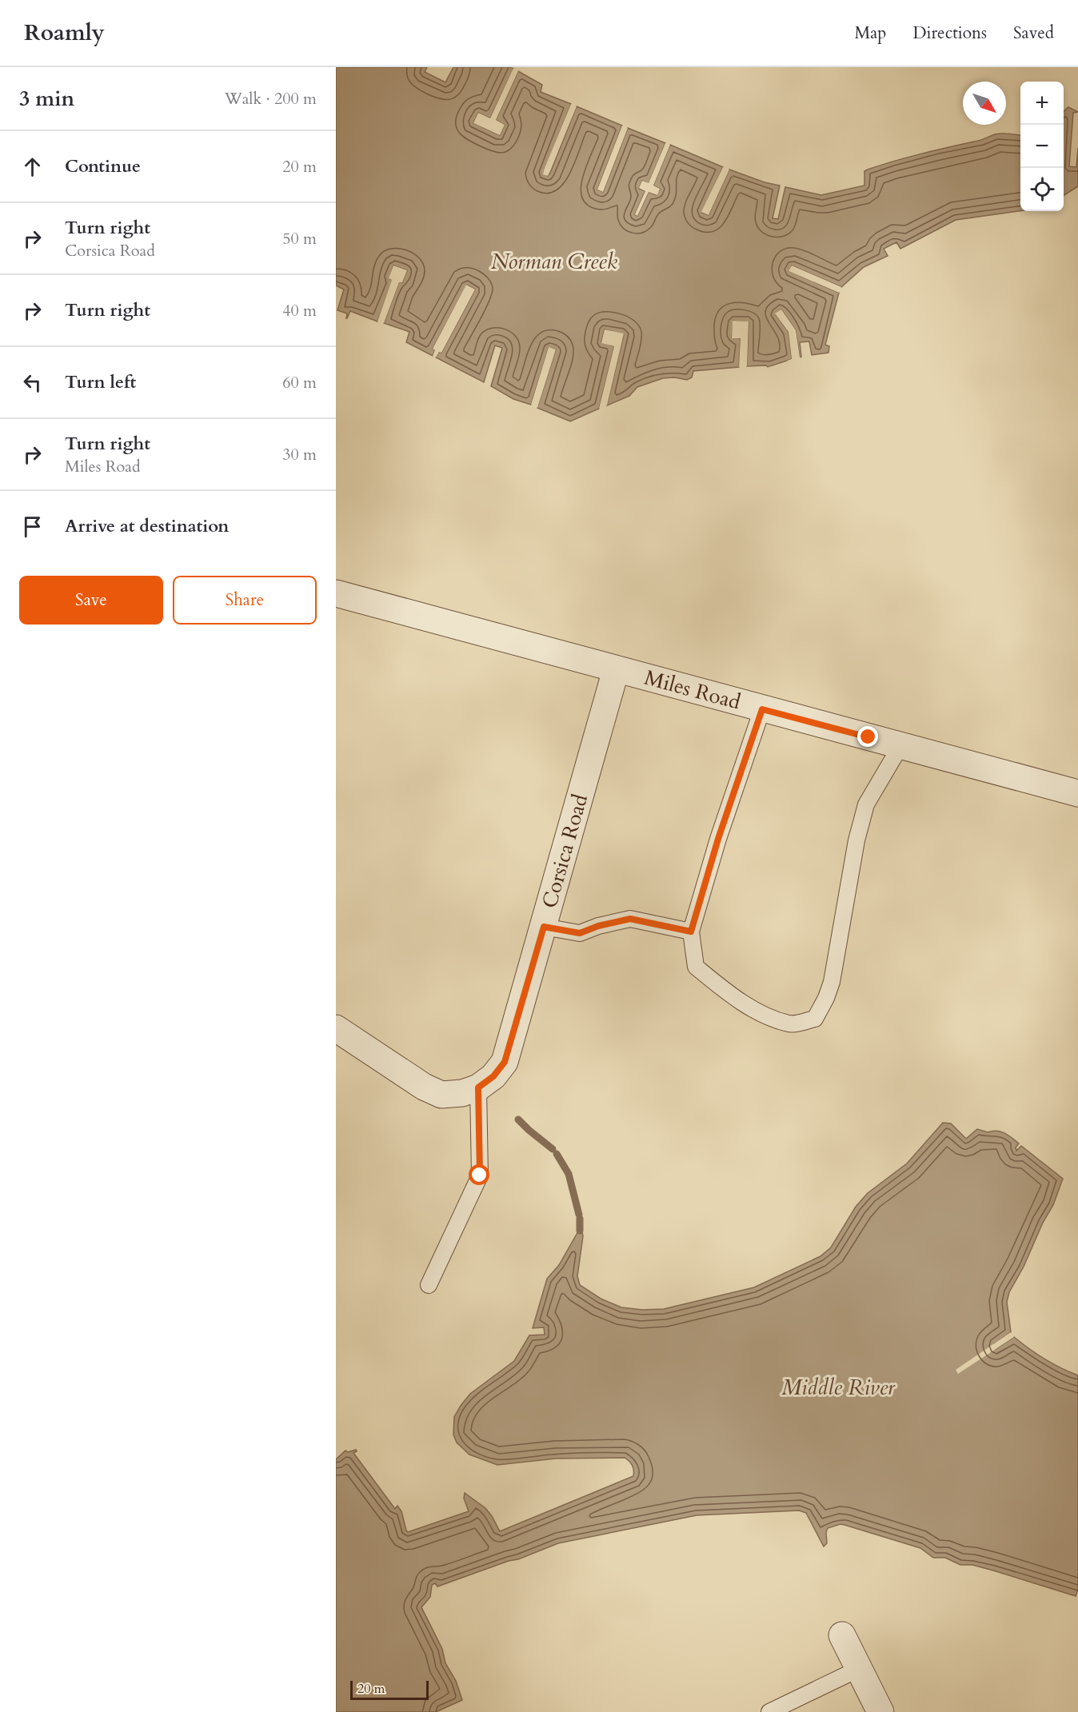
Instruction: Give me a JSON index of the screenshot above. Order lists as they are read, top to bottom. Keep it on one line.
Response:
{"streets":{"street":["Miles Road","Corsica Road"]},"crossings":[["Miles Road","Corsica Road"]],"water":["Norman Creek","Middle River"],"scale_bar":"20 m","north":"bottom right","page":{"header":"Roamly","nav":["Map","Directions","Saved"],"heading":["3 min","Walk · 200 m"],"map_buttons":["+","−"],"list":[["Continue","20 m"],["Turn right","Corsica Road","50 m"],["Turn right","40 m"],["Turn left","60 m"],["Turn right","Miles Road","30 m"],"Arrive at destination"],"buttons":["Save","Share"],"scale":"20 m"}}
